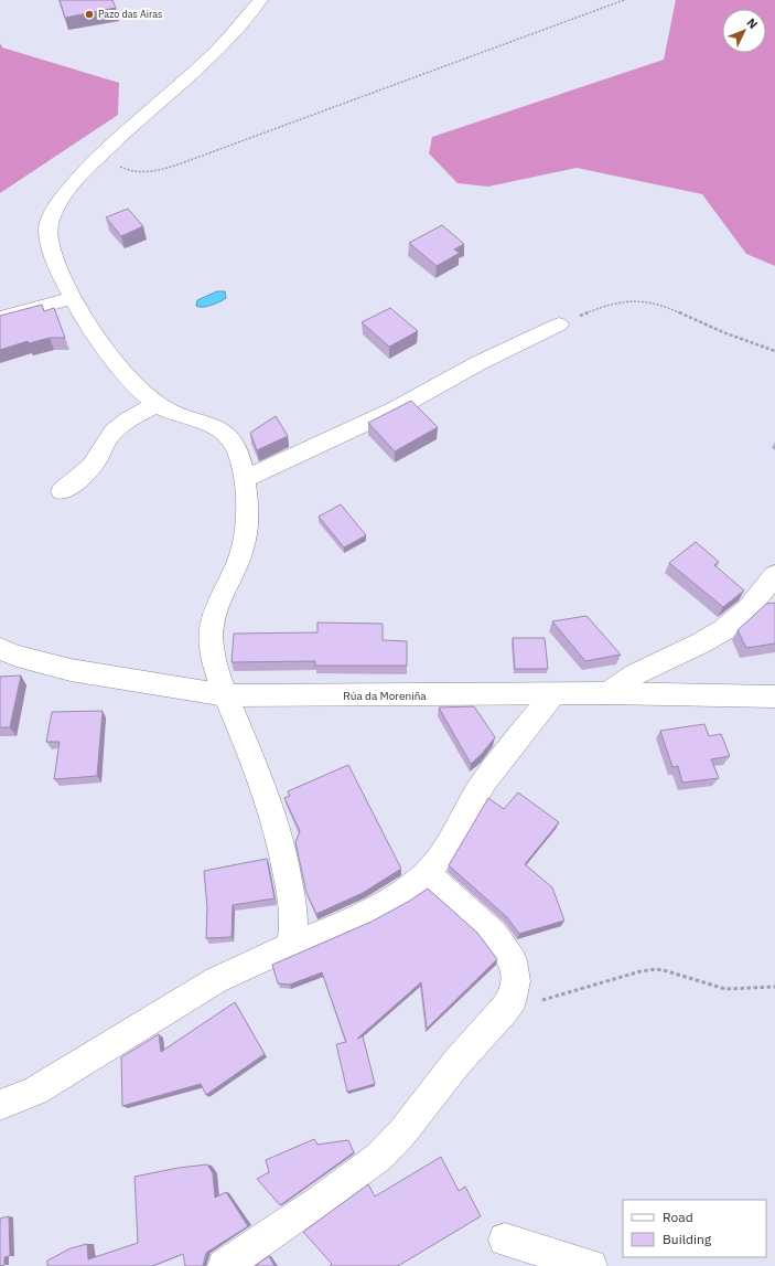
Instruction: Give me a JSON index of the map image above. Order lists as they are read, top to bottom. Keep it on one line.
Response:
{"streets":{"street":["Rúa da Moreniña"]},"places":["Pazo das Airas"],"legend":["Road","Building"],"north":"top right"}
